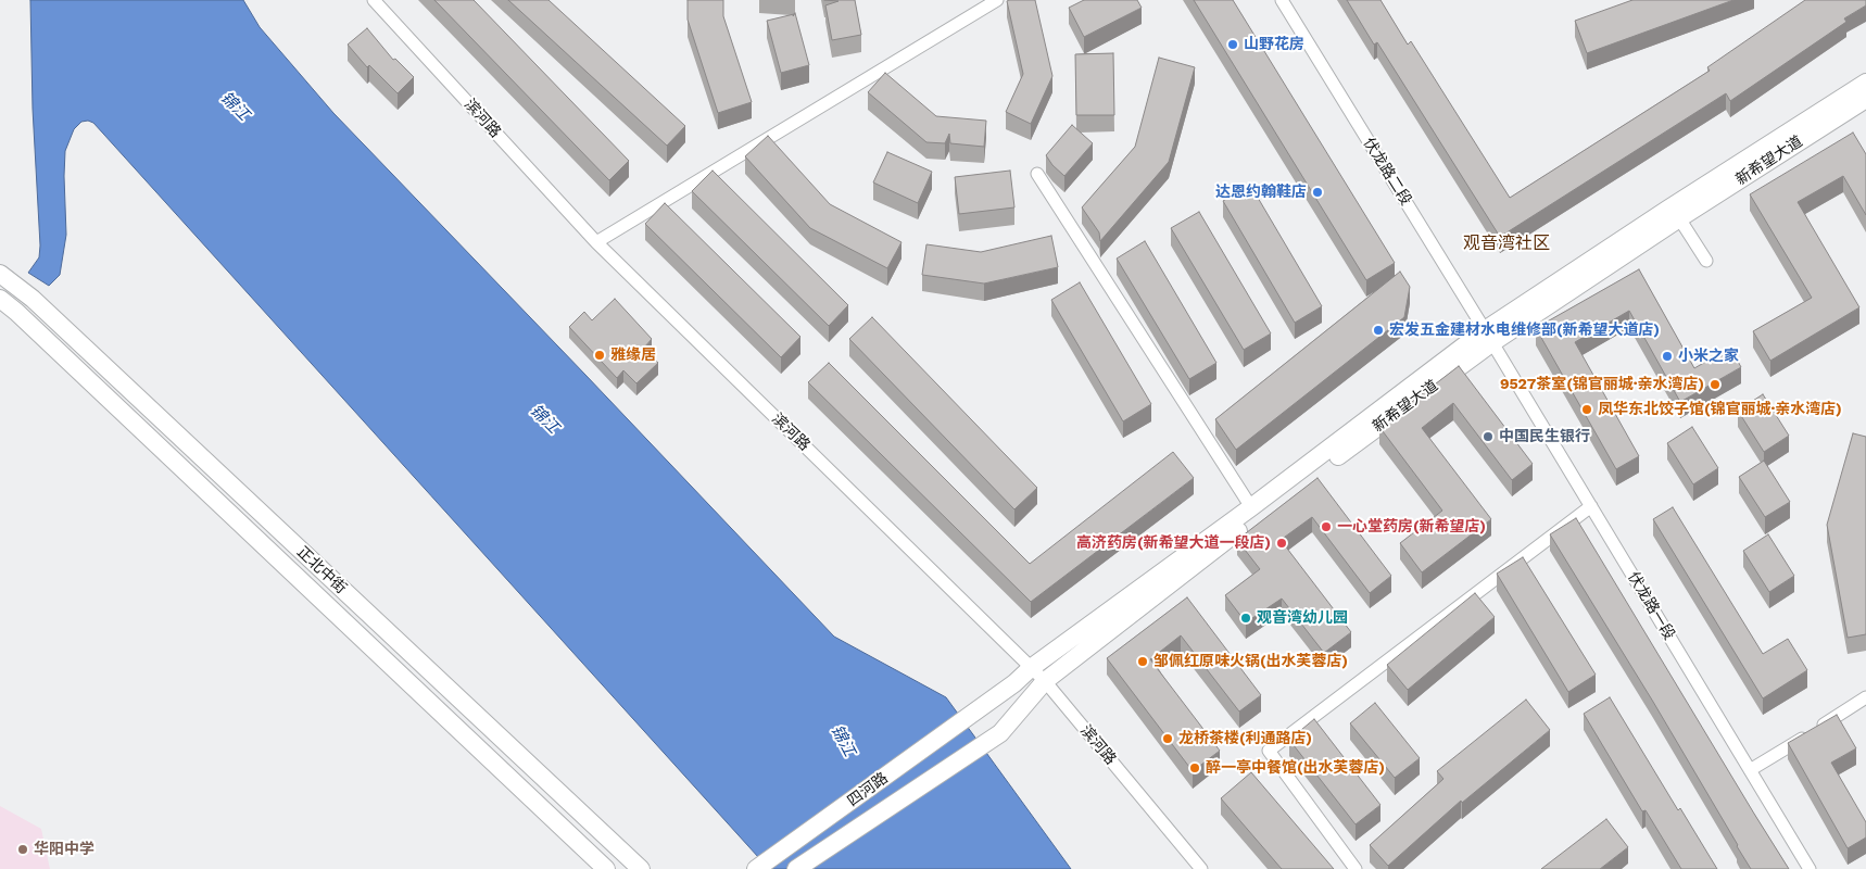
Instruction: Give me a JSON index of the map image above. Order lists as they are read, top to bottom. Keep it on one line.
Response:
{"streets":{"street":["滨河路","新希望大道","伏龙路二段","正北中街","伏龙路一段","四河路"]},"crossings":[["滨河路","新希望大道"],["滨河路","四河路"],["新希望大道","伏龙路二段"],["新希望大道","伏龙路一段"],["新希望大道","四河路"],["伏龙路二段","伏龙路一段"],["伏龙路二段","四河路"],["伏龙路一段","四河路"]],"districts":["观音湾社区"],"water":["锦江"],"places":["山野花房","达恩约翰鞋店","宏发五金建材水电维修部(新希望大道店)","雅缘居","小米之家","9527茶室(锦官丽城·亲水湾店)","凤华东北饺子馆(锦官丽城·亲水湾店)","中国民生银行","一心堂药房(新希望店)","高济药房(新希望大道一段店)","观音湾幼儿园","邹佩红原味火锅(出水芙蓉店)","龙桥茶楼(利通路店)","醉一亭中餐馆(出水芙蓉店)","华阳中学"]}
